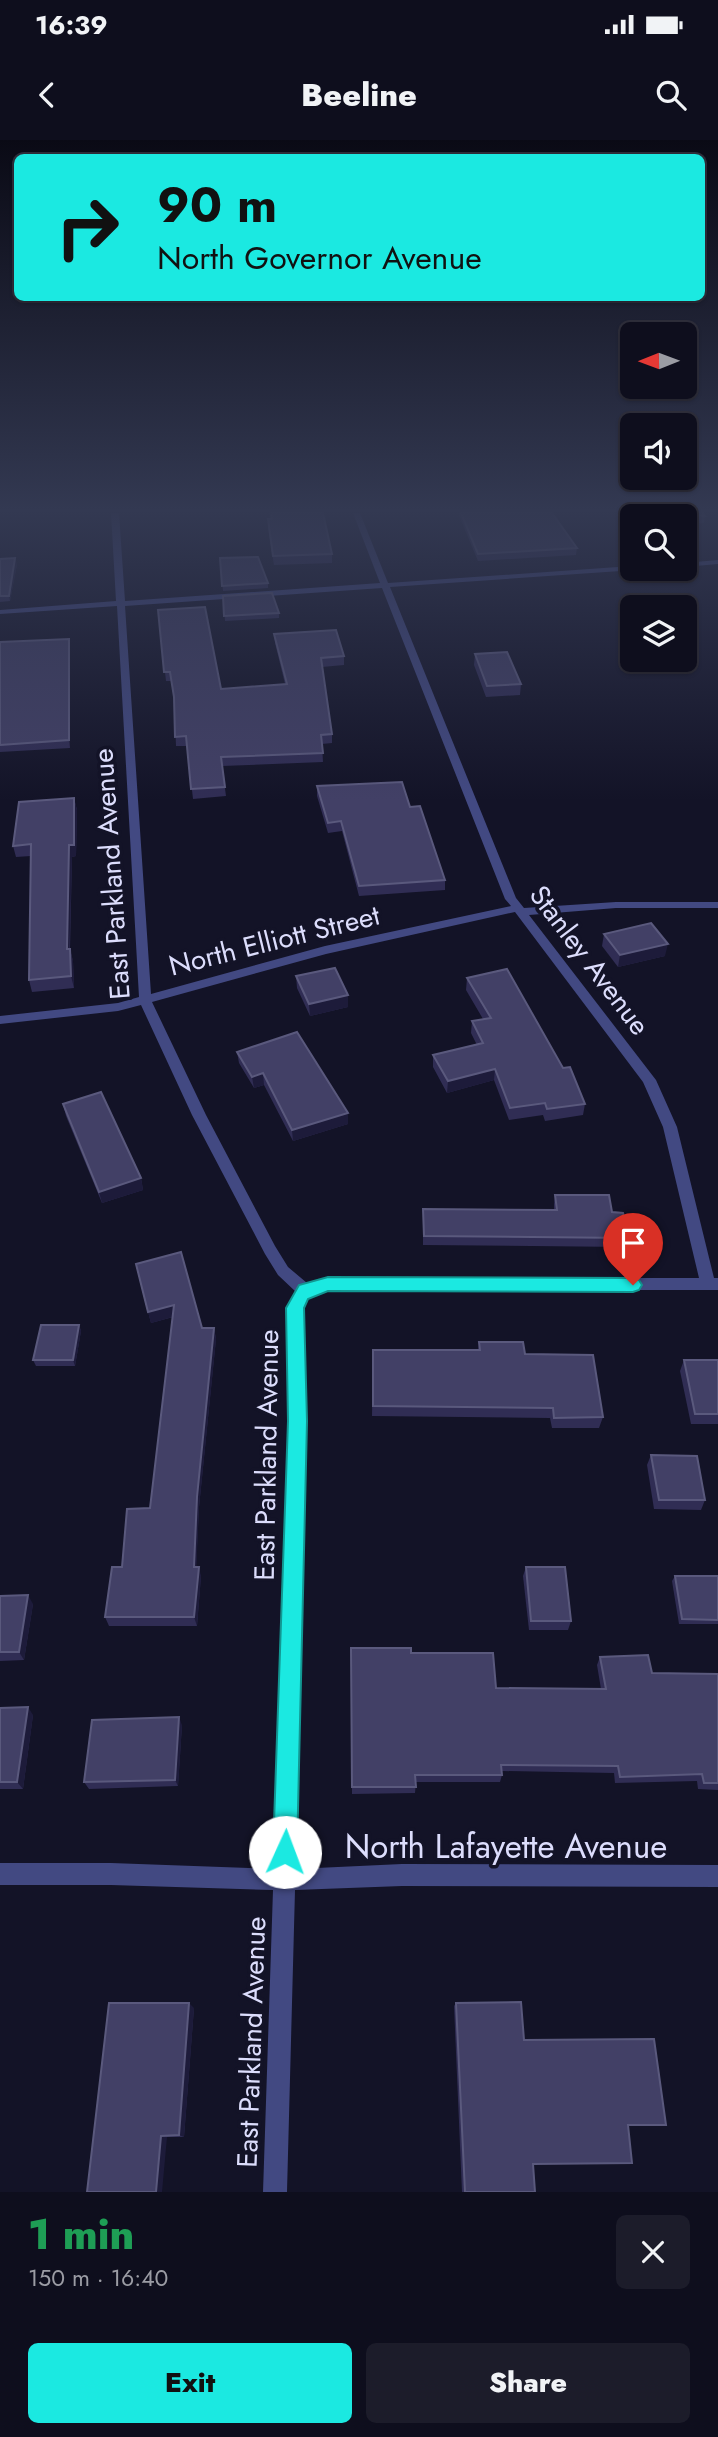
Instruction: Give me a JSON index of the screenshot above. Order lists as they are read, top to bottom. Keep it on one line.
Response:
{"streets":{"street":["East Parkland Avenue","North Elliott Street","Stanley Avenue","North Lafayette Avenue"]},"crossings":[["East Parkland Avenue","North Elliott Street"],["East Parkland Avenue","North Lafayette Avenue"],["North Elliott Street","Stanley Avenue"]],"north":"left","page":{"status":"16:39","header":"Beeline","turn":["90 m","North Governor Avenue"],"heading":["1 min","150 m · 16:40"],"buttons":["Exit","Share"]}}
